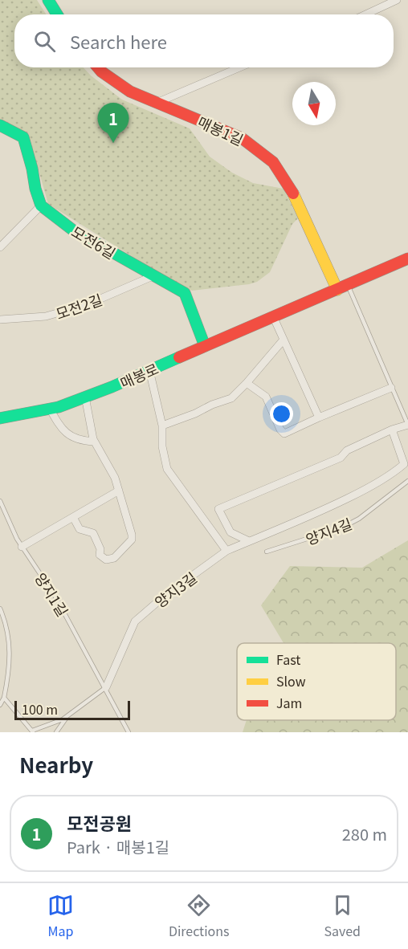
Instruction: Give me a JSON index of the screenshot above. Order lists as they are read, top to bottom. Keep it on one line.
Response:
{"streets":{"street":["매봉1길","모전6길","모전2길","매봉로","양지3길"],"lane":["양지4길","양지1길"]},"crossings":[["매봉1길","매봉로"],["모전6길","모전2길"],["모전6길","매봉로"],["양지3길","양지1길"]],"legend":["Fast","Slow","Jam"],"scale_bar":"100 m","north":"bottom","page":{"search":"Search here","pins":"1","scale":"100 m","heading":"Nearby","list":[{"mark":"1","name":"모전공원","note":"Park · 매봉1길","value":"280 m"}],"nav":["Map","Directions","Saved"]}}
